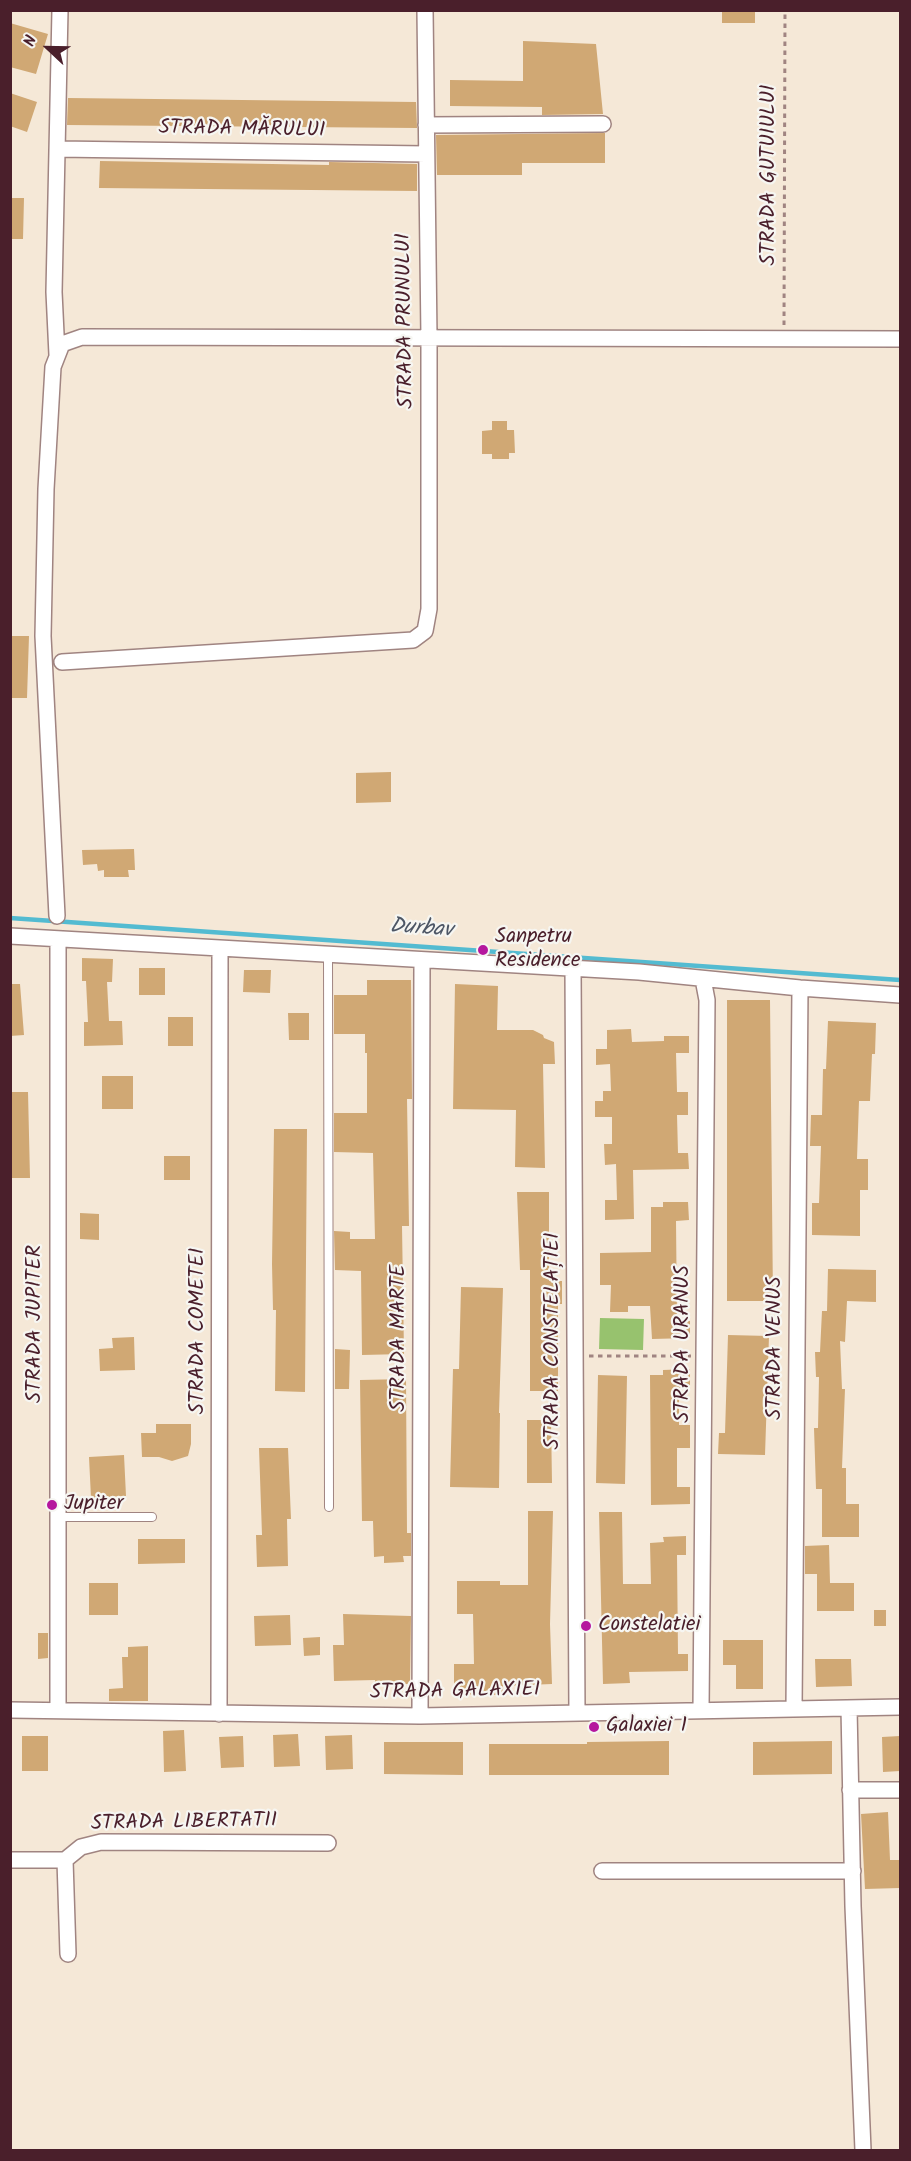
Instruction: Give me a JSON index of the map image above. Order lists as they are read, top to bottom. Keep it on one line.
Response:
{"streets":{"street":["STRADA MĂRULUI","STRADA PRUNULUI","STRADA JUPITER","STRADA COMETEI","STRADA MARTE","STRADA CONSTELAȚIEI","STRADA URANUS","STRADA VENUS","STRADA GALAXIEI","STRADA LIBERTATII"],"path":["STRADA GUTUIULUI"]},"crossings":[["STRADA MĂRULUI","STRADA PRUNULUI"],["STRADA JUPITER","STRADA GALAXIEI"],["STRADA COMETEI","STRADA GALAXIEI"],["STRADA MARTE","STRADA GALAXIEI"],["STRADA CONSTELAȚIEI","STRADA GALAXIEI"],["STRADA URANUS","STRADA GALAXIEI"],["STRADA VENUS","STRADA GALAXIEI"]],"water":["Durbav"],"places":["Sanpetru Residence","Jupiter","Constelatiei","Galaxiei 1"],"north":"left"}
